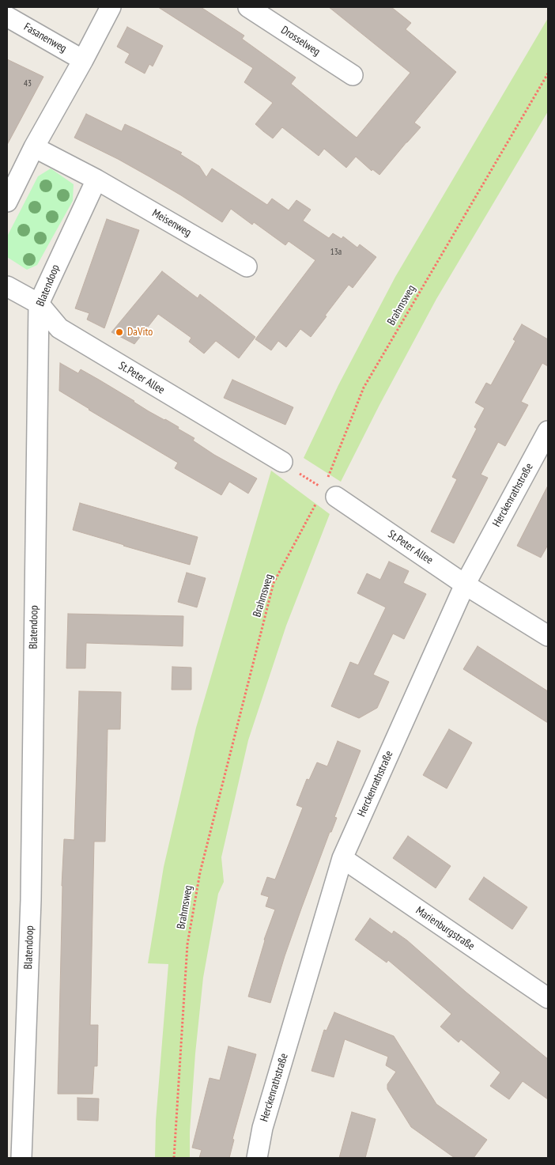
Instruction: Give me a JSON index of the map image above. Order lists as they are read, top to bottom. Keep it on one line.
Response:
{"streets":{"street":["Fasanenweg","Drosselweg","Meisenweg","Blatendoop","St.Peter Allee","Herckenrathstraße","Marienburgstraße"],"path":["Brahmsweg"]},"crossings":[["Meisenweg","Blatendoop"],["Blatendoop","St.Peter Allee"],["Brahmsweg","St.Peter Allee"],["St.Peter Allee","Herckenrathstraße"],["Herckenrathstraße","Marienburgstraße"]],"places":["DaVito"],"house_numbers":["43","13a"]}
